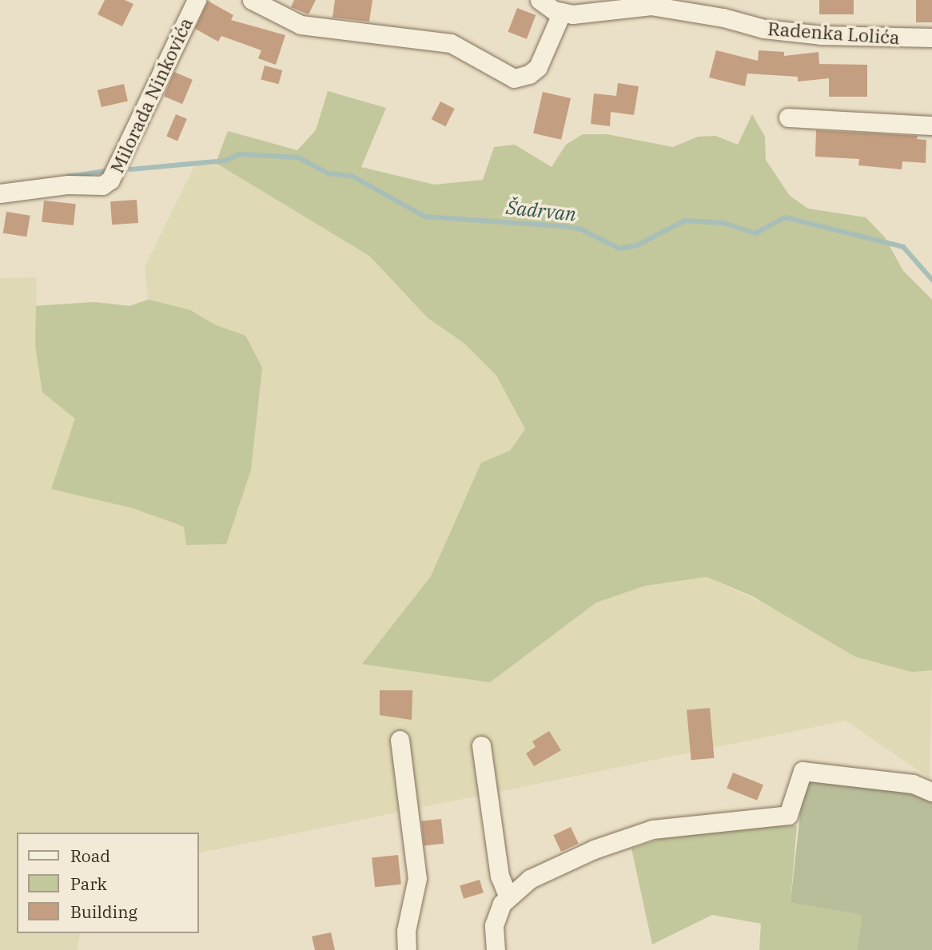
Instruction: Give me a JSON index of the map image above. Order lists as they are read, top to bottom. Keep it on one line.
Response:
{"streets":{"street":["Radenka Lolića","Milorada Ninkovića"]},"water":["Šadrvan"],"legend":["Road","Park","Building"]}
